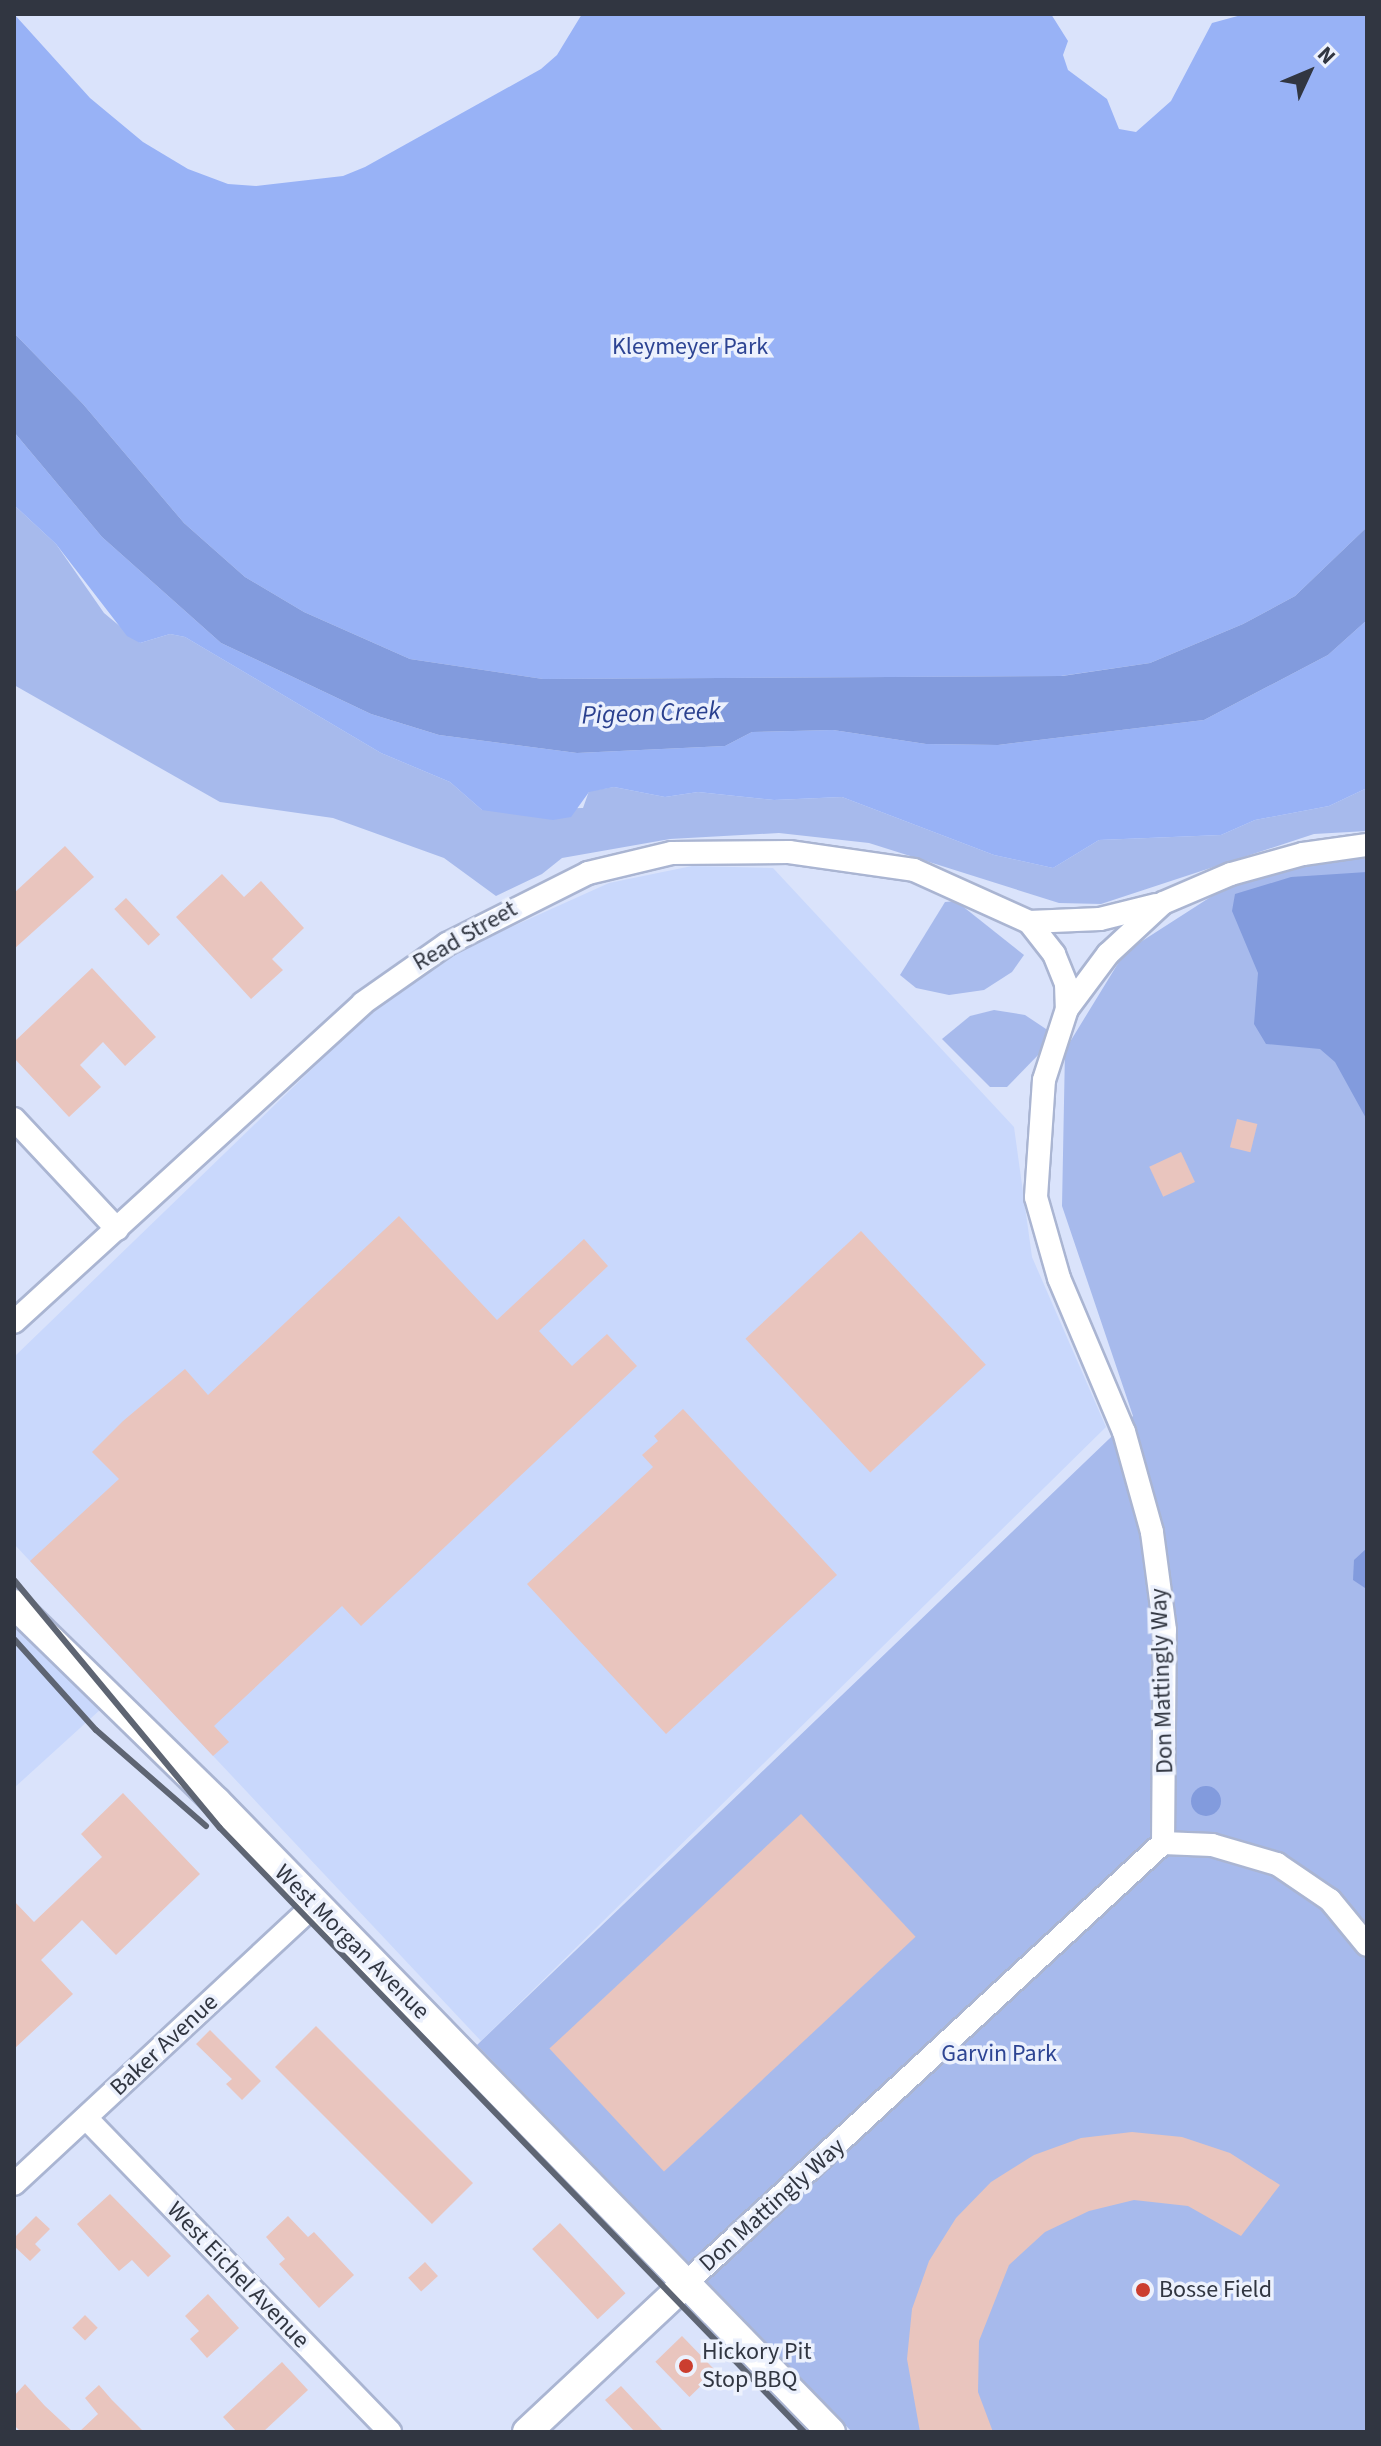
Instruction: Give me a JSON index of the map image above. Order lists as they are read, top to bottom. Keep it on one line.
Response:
{"streets":{"street":["Read Street","Don Mattingly Way","West Morgan Avenue","Baker Avenue","West Eichel Avenue"]},"crossings":[["Read Street","Don Mattingly Way"],["Don Mattingly Way","West Morgan Avenue"],["West Morgan Avenue","Baker Avenue"],["Baker Avenue","West Eichel Avenue"]],"water":["Pigeon Creek"],"parks":["Kleymeyer Park","Garvin Park"],"places":["Bosse Field","Hickory Pit Stop BBQ"],"north":"top right"}
